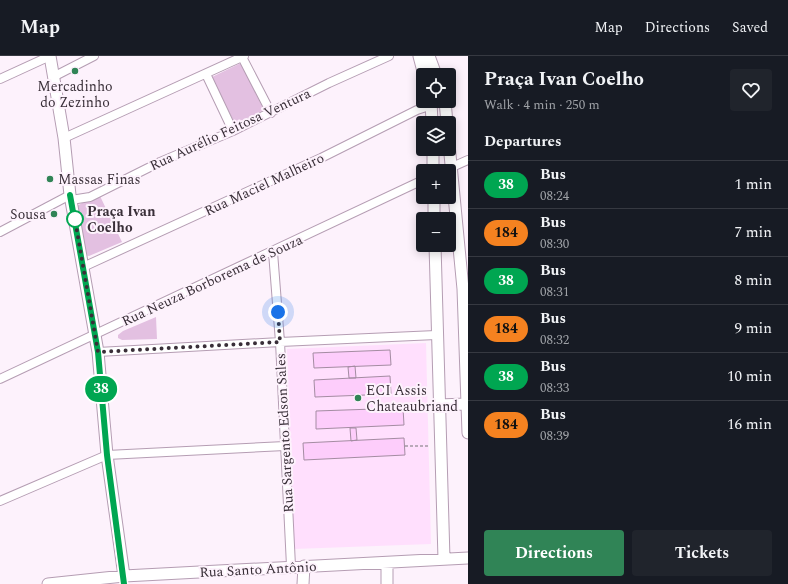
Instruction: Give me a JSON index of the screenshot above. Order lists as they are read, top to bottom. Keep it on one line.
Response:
{"streets":{"main road":["Rua Santo Antônio"],"street":["Rua Aurélio Feitosa Ventura","Rua Maciel Malheiro","Rua Neuza Borborema de Souza","Rua Sargento Edson Sales"]},"crossings":[["Rua Neuza Borborema de Souza","Rua Sargento Edson Sales"],["Rua Sargento Edson Sales","Rua Santo Antônio"]],"places":["Mercadinho do Zezinho","Massas Finas","Sousa","Praça Ivan Coelho","ECI Assis Chateaubriand"],"lines":["bus line 38"],"page":{"header":"Map","nav":["Map","Directions","Saved"],"on_map":"38","heading":[["Praça Ivan Coelho","Walk · 4 min · 250 m"],"Departures"],"map_buttons":["+","−"],"list":[{"mark":"38","name":"Bus","note":"08:24","value":"1 min"},{"mark":"184","name":"Bus","note":"08:30","value":"7 min"},{"mark":"38","name":"Bus","note":"08:31","value":"8 min"},{"mark":"184","name":"Bus","note":"08:32","value":"9 min"},{"mark":"38","name":"Bus","note":"08:33","value":"10 min"},{"mark":"184","name":"Bus","note":"08:39","value":"16 min"}],"buttons":["Directions","Tickets"]}}
